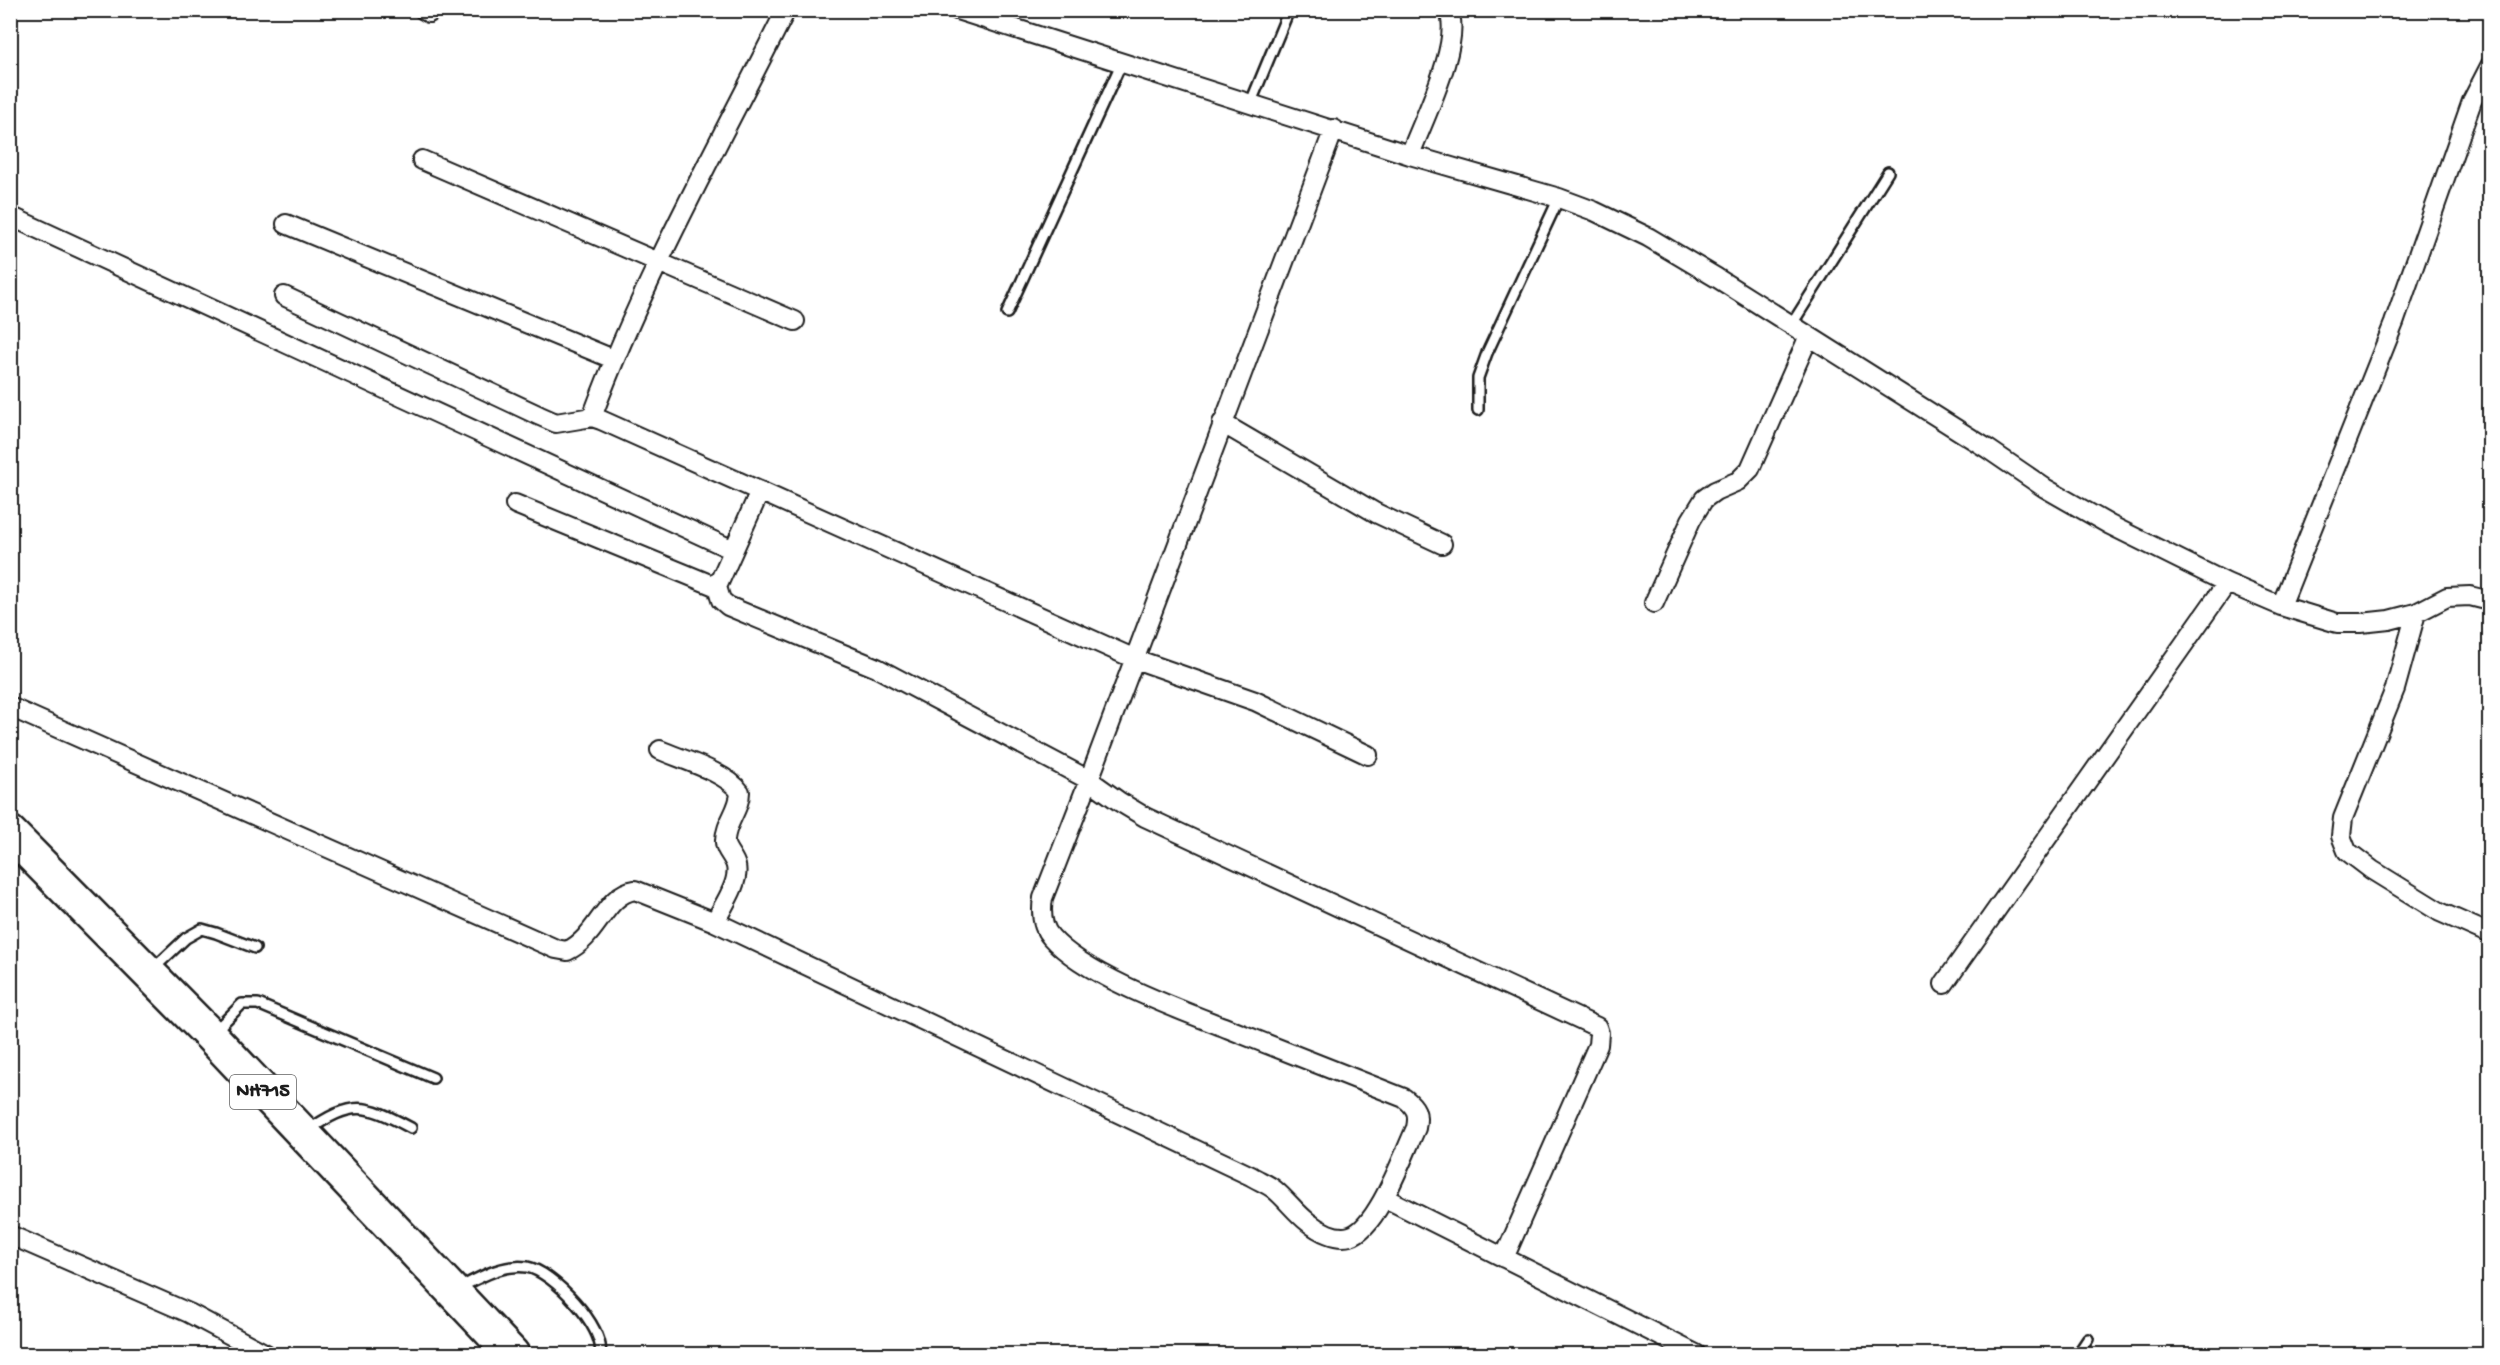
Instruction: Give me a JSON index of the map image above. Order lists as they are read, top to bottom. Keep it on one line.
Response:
{"streets":{"highway":["NH715"]}}
